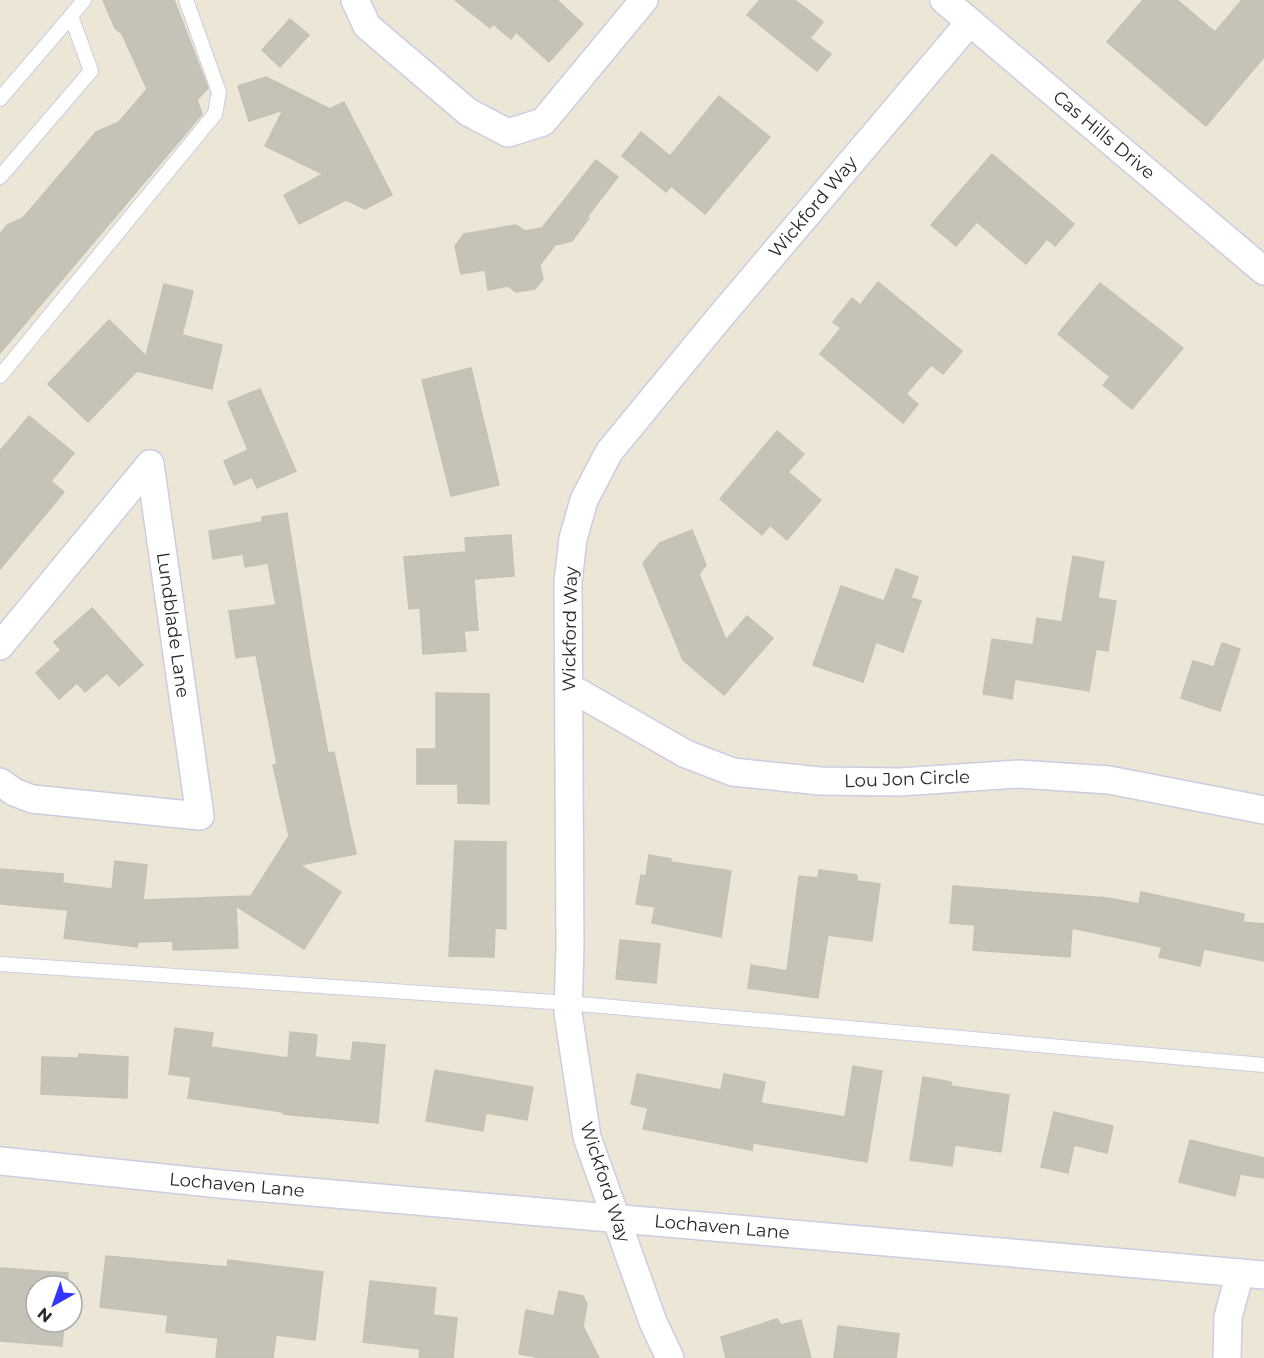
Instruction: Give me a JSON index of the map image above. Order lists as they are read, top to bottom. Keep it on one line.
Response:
{"streets":{"street":["Cas Hills Drive","Wickford Way","Lundblade Lane","Lou Jon Circle","Lochaven Lane"]},"crossings":[["Cas Hills Drive","Wickford Way"],["Wickford Way","Lou Jon Circle"],["Wickford Way","Lochaven Lane"]],"north":"bottom left"}
